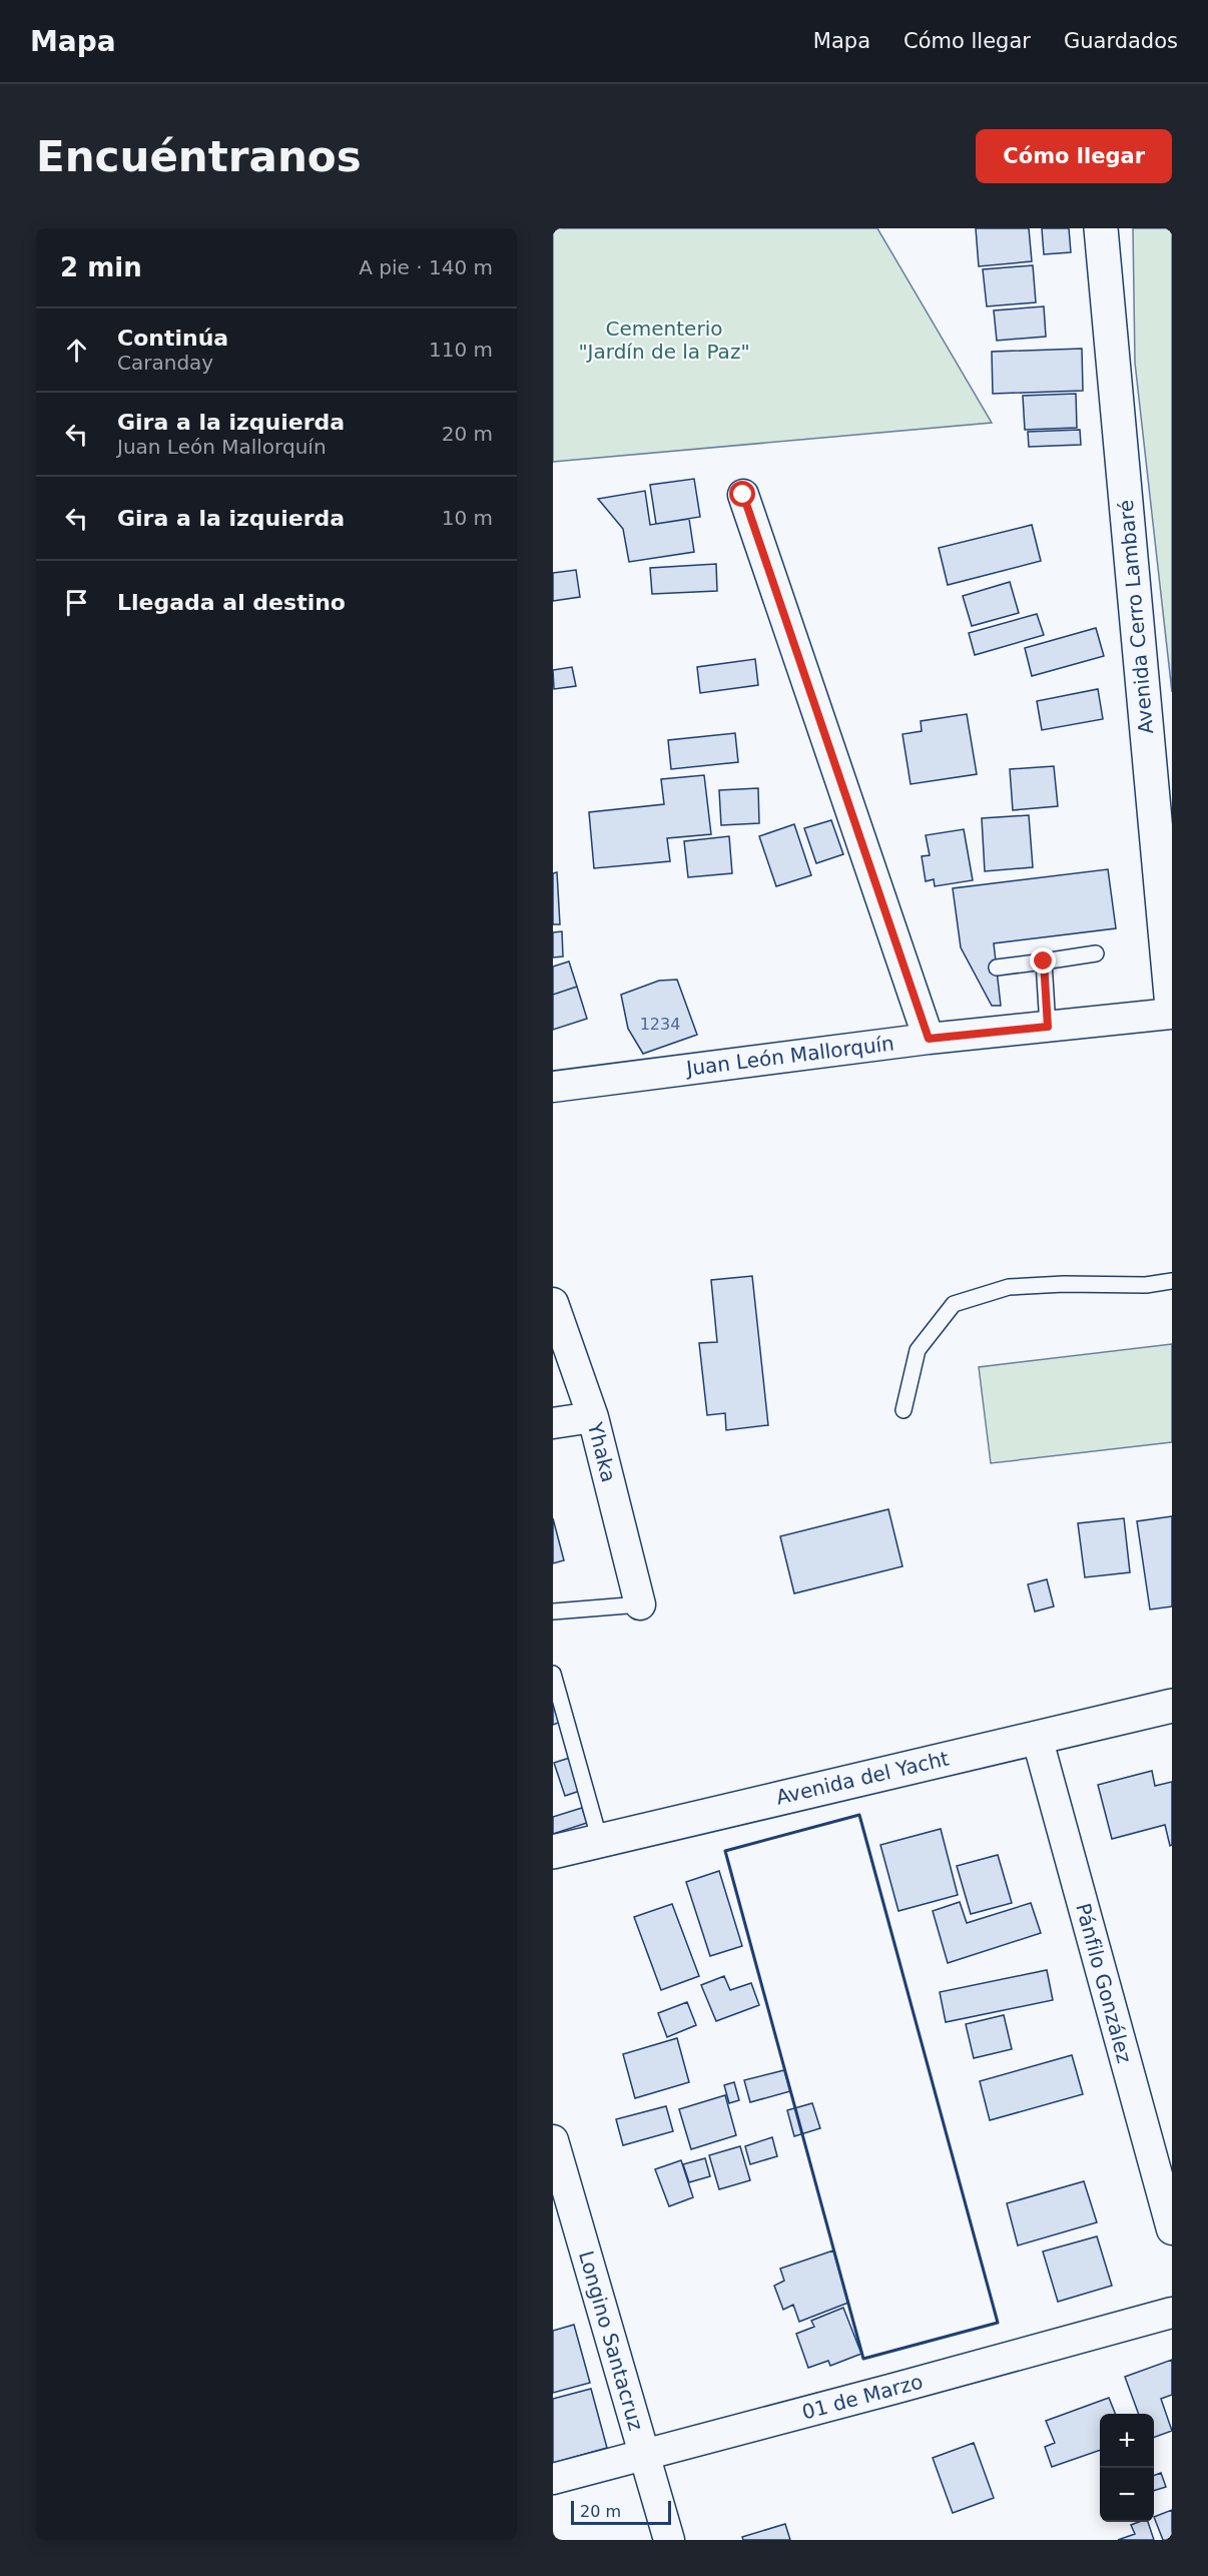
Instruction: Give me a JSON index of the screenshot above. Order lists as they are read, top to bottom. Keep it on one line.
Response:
{"streets":{"main road":["Avenida Cerro Lambaré","Avenida del Yacht"],"street":["Juan León Mallorquín","Yhaka","Pánfilo González","Longino Santacruz","01 de Marzo"]},"crossings":[["Avenida del Yacht","Pánfilo González"],["Longino Santacruz","01 de Marzo"]],"parks":["Cementerio \"Jardín de la Paz\""],"house_numbers":["1234"],"scale_bar":"20 m","page":{"header":"Mapa","nav":["Mapa","Cómo llegar","Guardados"],"buttons":"Cómo llegar","title":"Encuéntranos","heading":["2 min","A pie · 140 m"],"list":[["Continúa","Caranday","110 m"],["Gira a la izquierda","Juan León Mallorquín","20 m"],["Gira a la izquierda","10 m"],"Llegada al destino"],"map_buttons":["+","−"],"scale":"20 m"}}
